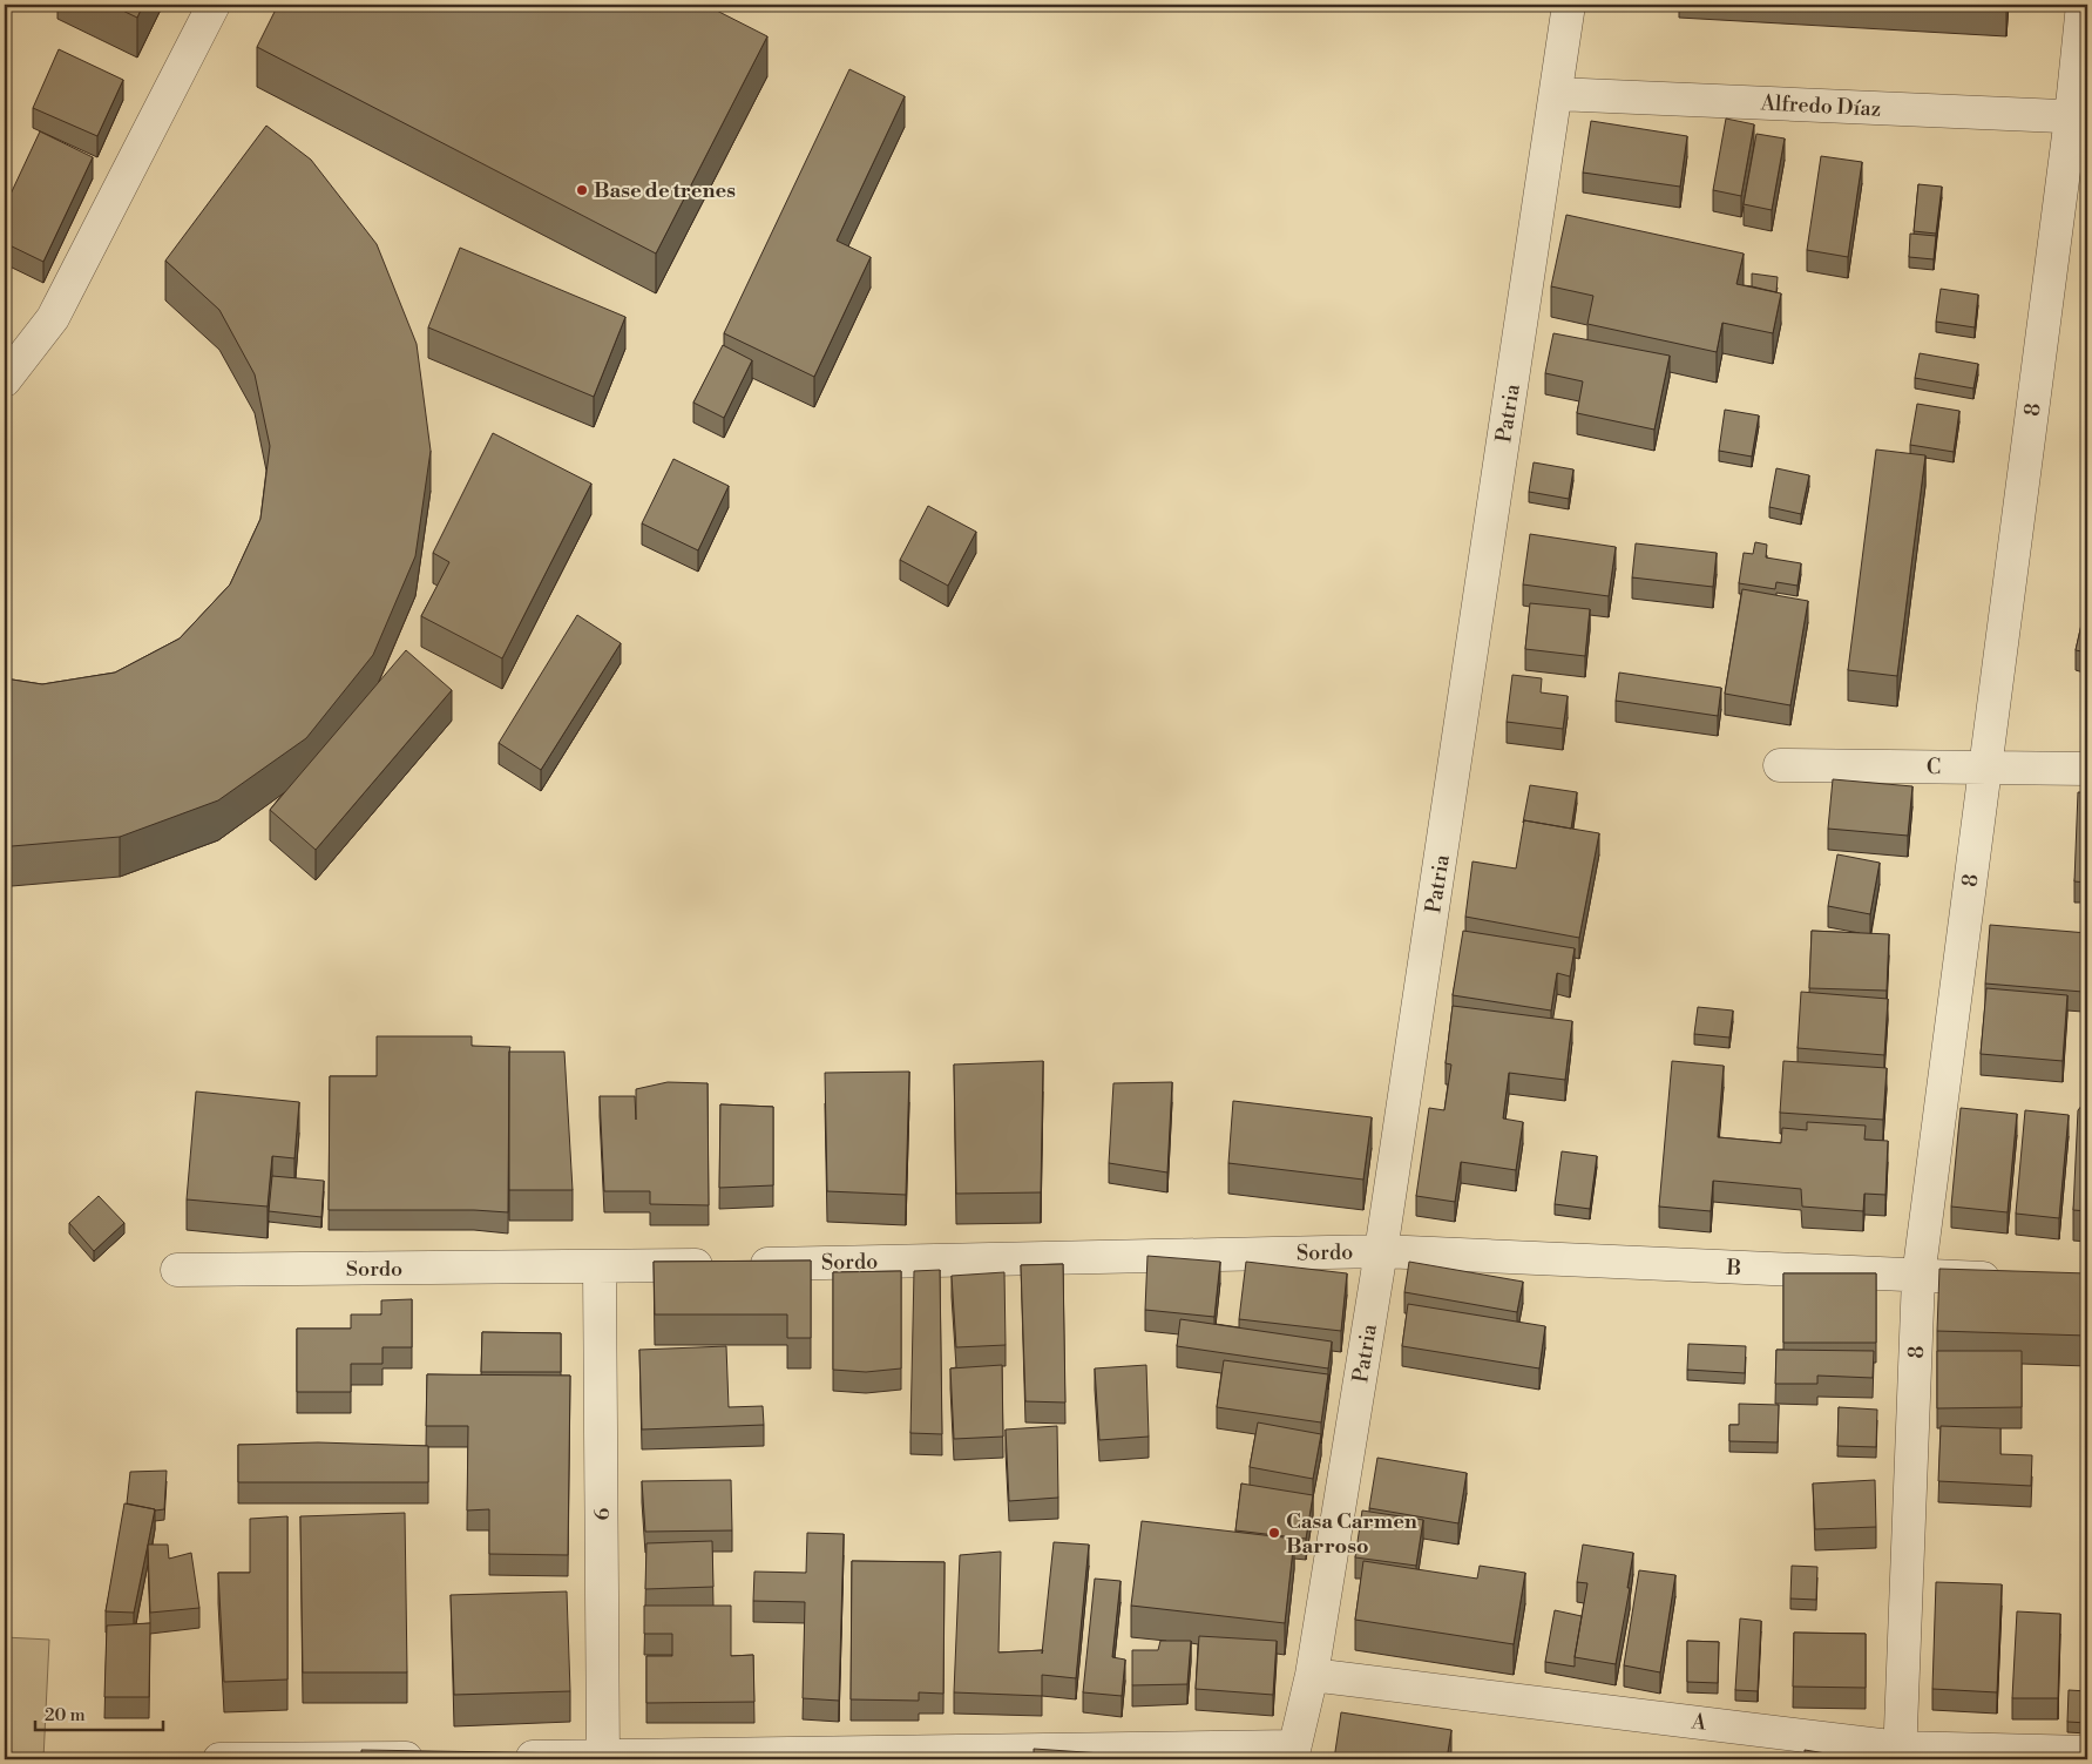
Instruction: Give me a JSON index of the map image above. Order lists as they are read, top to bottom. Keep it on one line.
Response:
{"streets":{"street":["Alfredo Díaz","8","Patria","C","Sordo","B","6","A"]},"crossings":[["Alfredo Díaz","8"],["Alfredo Díaz","Patria"],["8","C"],["8","B"],["8","A"],["Patria","Sordo"],["Patria","B"],["Patria","A"],["Sordo","B"],["Sordo","6"]],"places":["Base de trenes","Casa Carmen Barroso"],"scale_bar":"20 m"}
